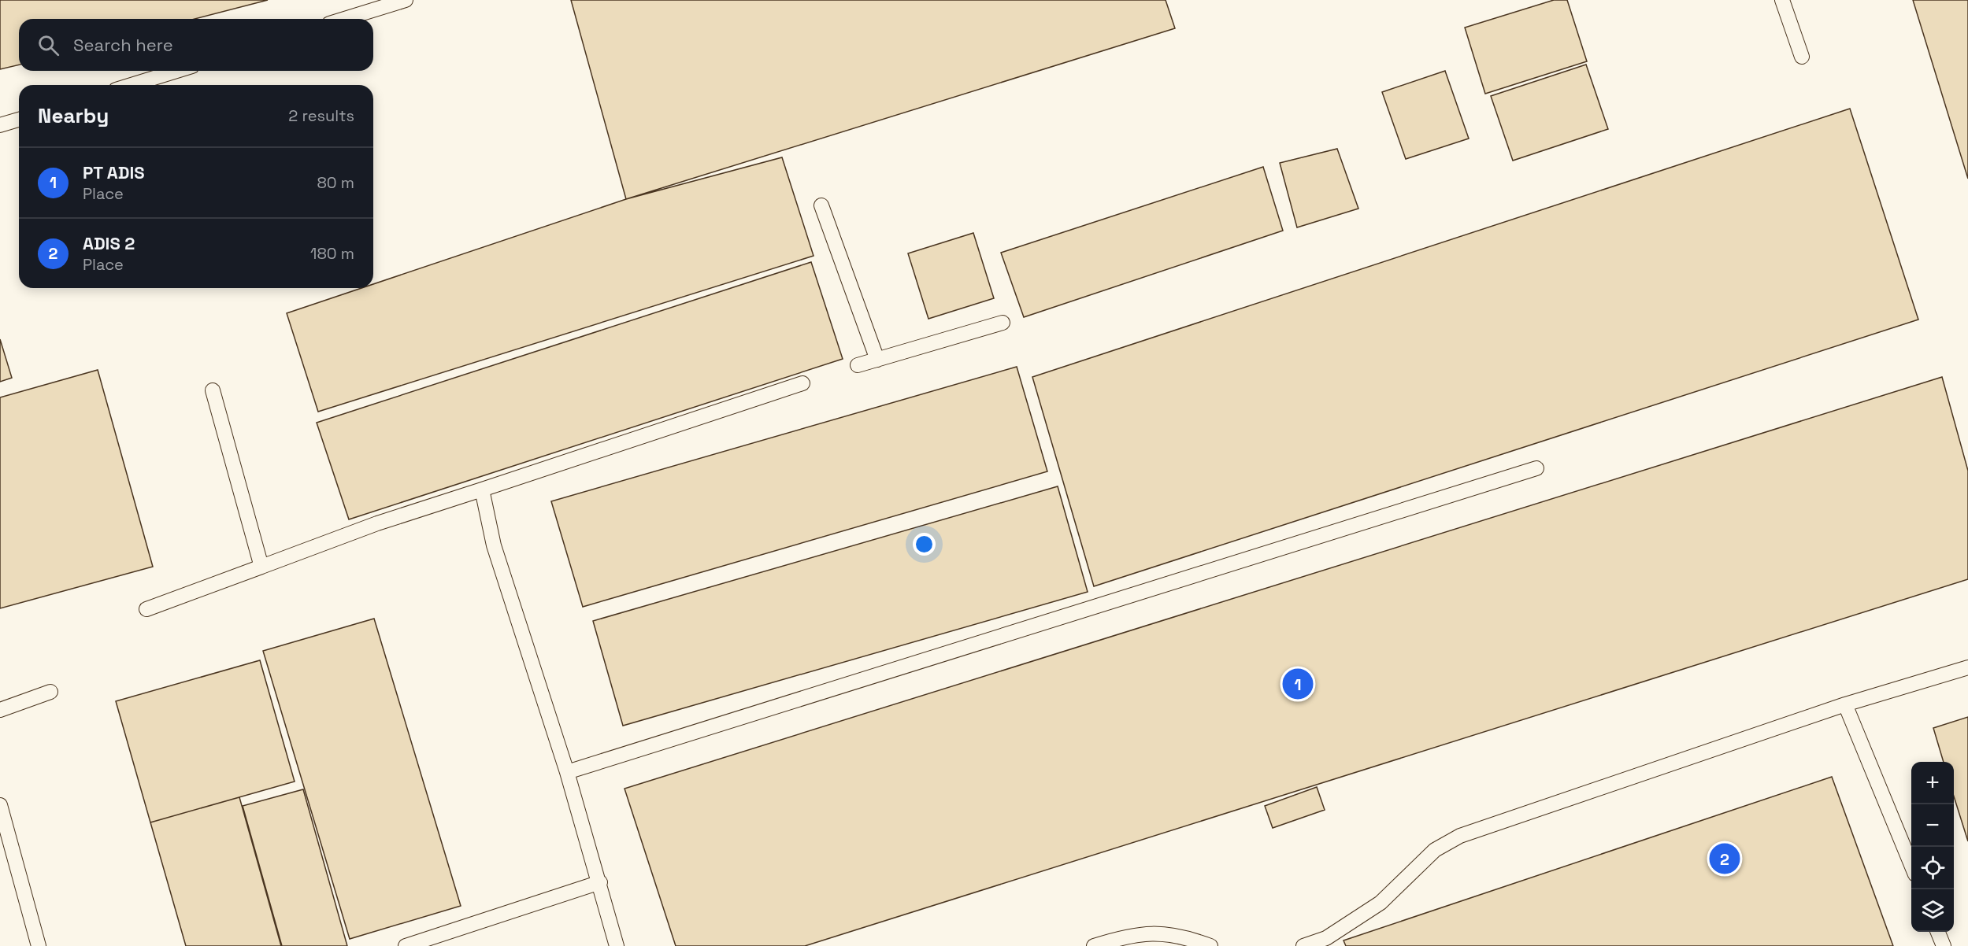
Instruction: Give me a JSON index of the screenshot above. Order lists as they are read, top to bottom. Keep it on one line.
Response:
{"page":{"search":"Search here","heading":["Nearby","2 results"],"list":[{"mark":"1","name":"PT ADIS","note":"Place","value":"80 m"},{"mark":"2","name":"ADIS 2","note":"Place","value":"180 m"}],"pins":["1","2"],"map_buttons":["+","−"]}}
